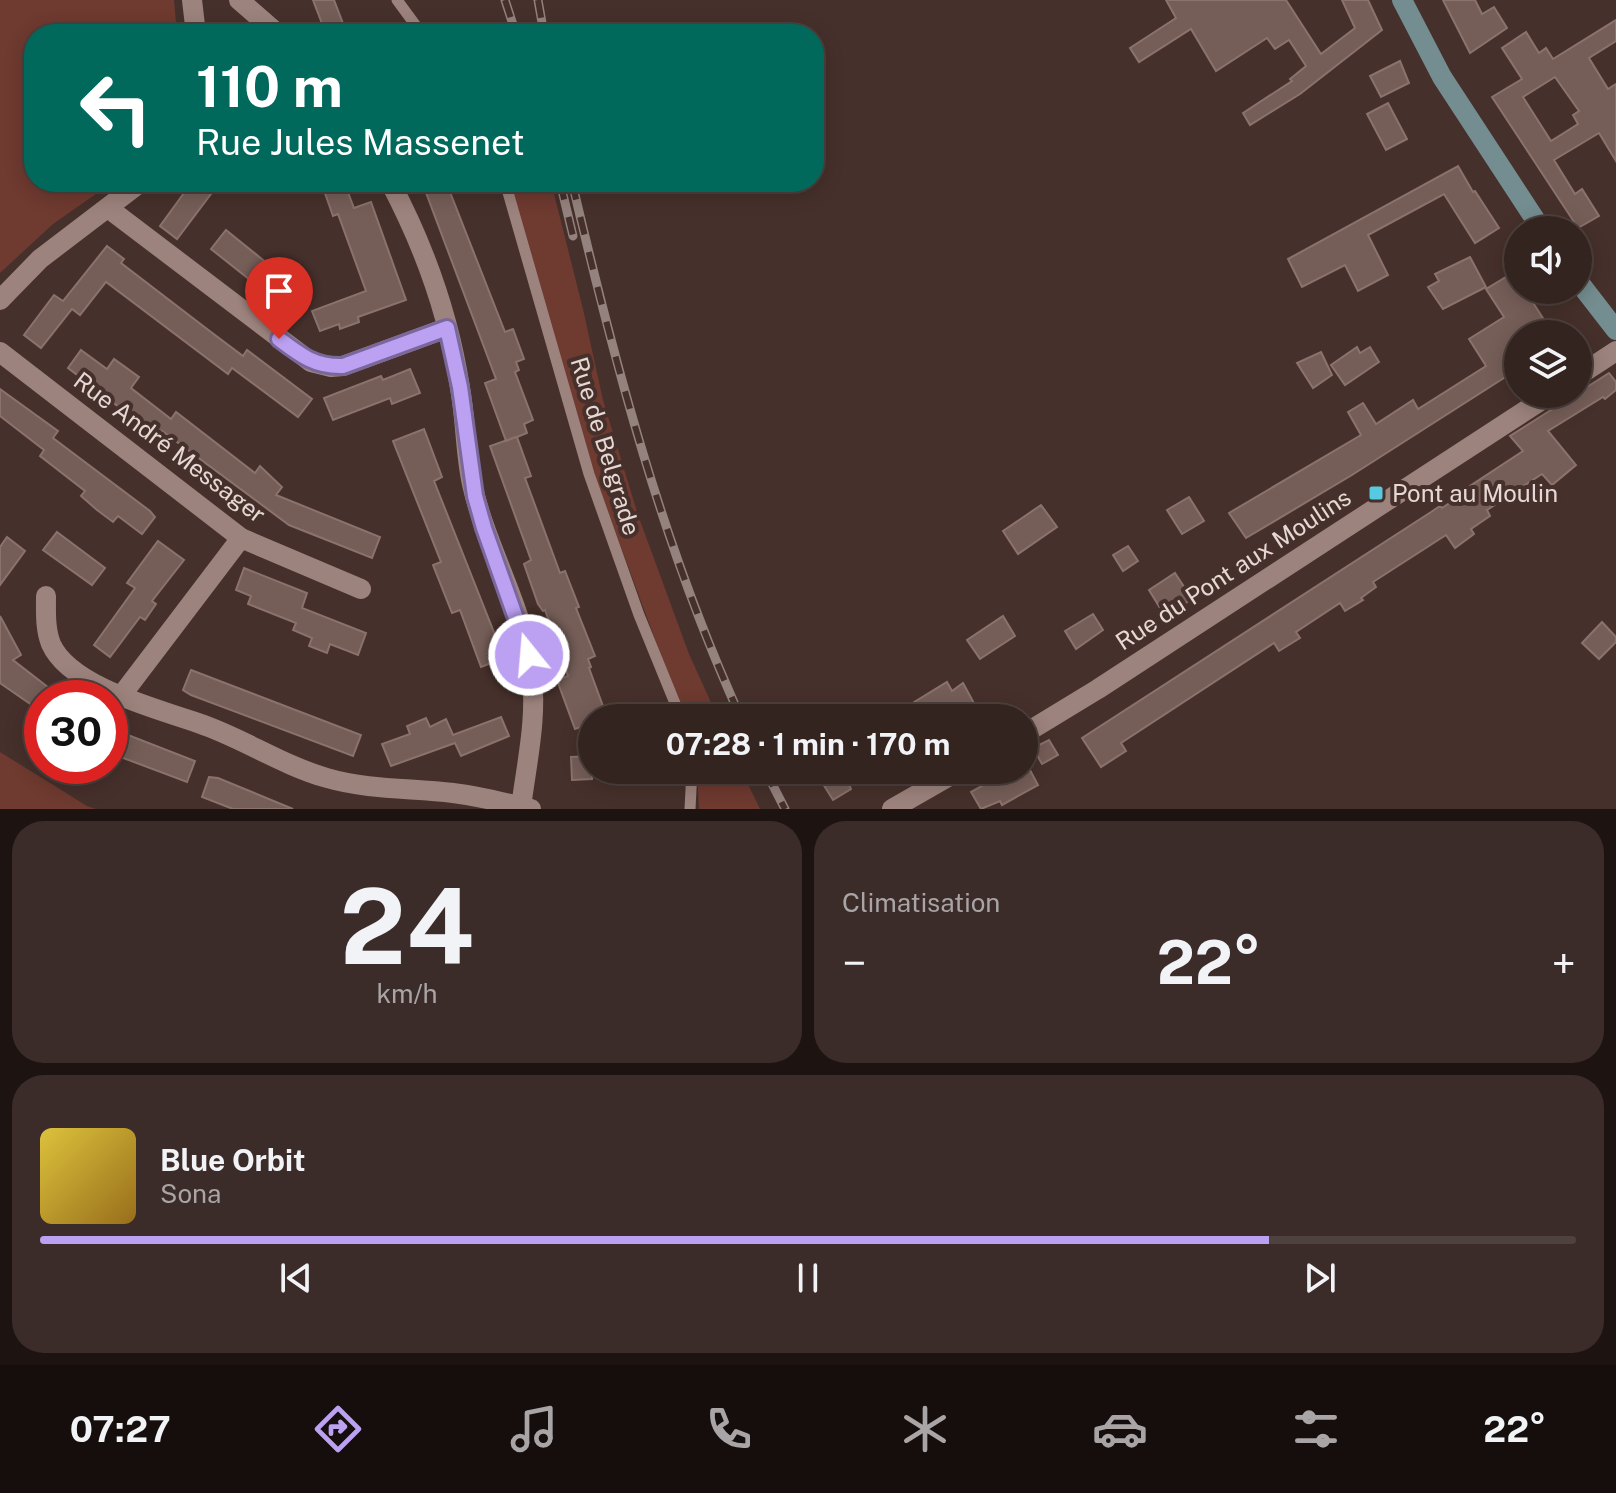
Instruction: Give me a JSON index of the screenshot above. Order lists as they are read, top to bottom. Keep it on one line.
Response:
{"streets":{"street":["Rue André Messager","Rue du Pont aux Moulins"],"lane":["Rue de Belgrade"]},"places":{"transit":["Pont au Moulin"]},"page":{"turn":["110 m","Rue Jules Massenet"],"limit":"30","trip":"07:28 · 1 min · 170 m","tile":[["24","km/h"],"Climatisation"],"heat":["−","22°","+"],"song":["Blue Orbit","Sona"],"tabs":["07:27","22°"]}}
